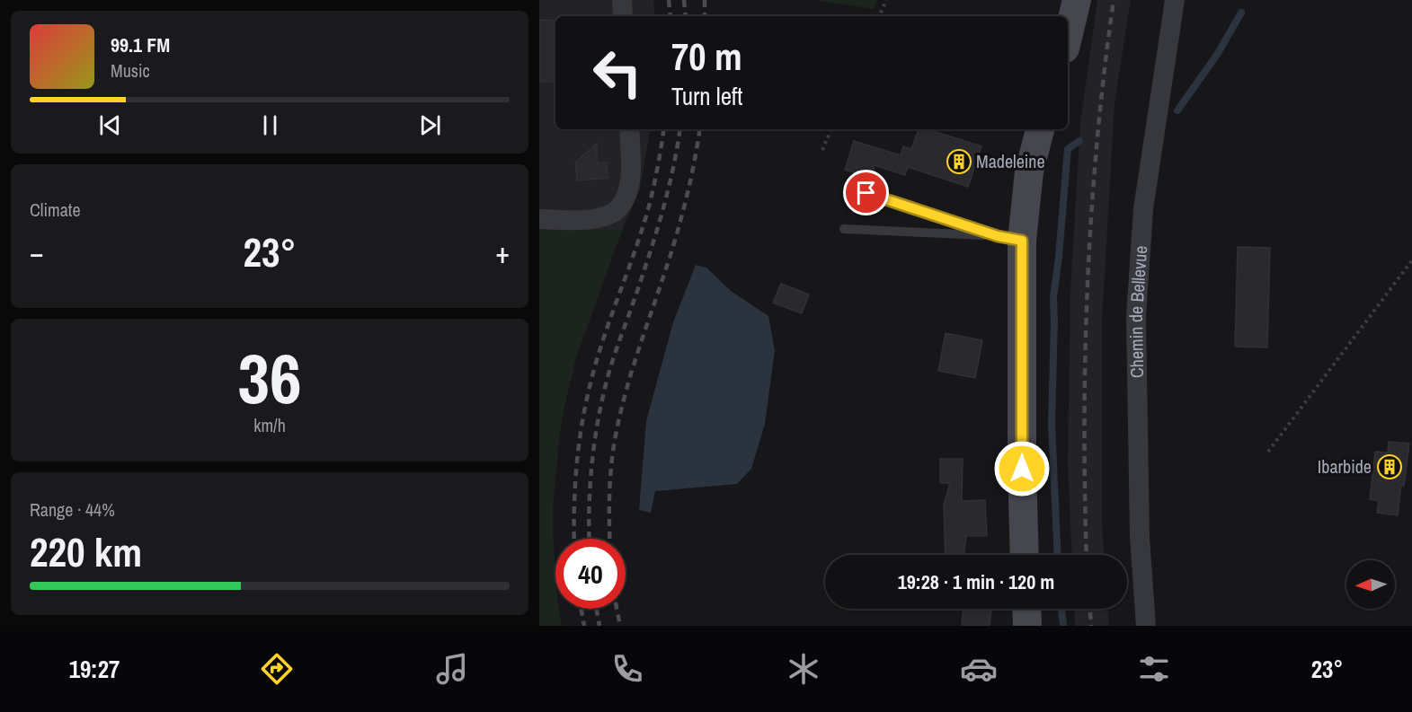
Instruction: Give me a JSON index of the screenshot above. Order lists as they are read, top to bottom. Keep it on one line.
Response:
{"streets":{"street":["Chemin de Bellevue"]},"places":{"building":["Madeleine","Ibarbide"]},"north":"left","page":{"turn":["70 m","Turn left"],"song":["99.1 FM","Music"],"tile":["Climate",["36","km/h"],["Range · 44%","220 km"]],"heat":["−","23°","+"],"limit":"40","trip":"19:28 · 1 min · 120 m","tabs":["19:27","23°"]}}
